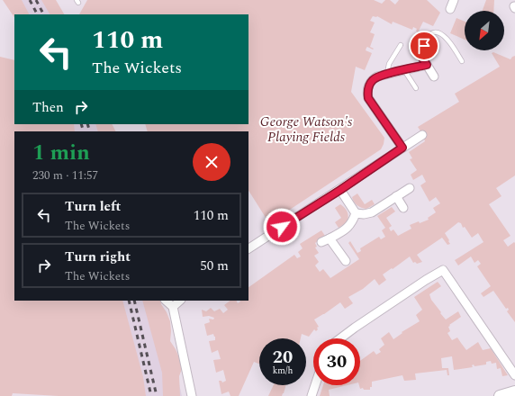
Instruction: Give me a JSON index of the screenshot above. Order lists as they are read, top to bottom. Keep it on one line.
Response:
{"parks":["George Watson's Playing Fields"],"north":"bottom left","page":{"turn":["110 m","The Wickets"],"then":"Then","heading":["1 min","230 m · 11:57"],"list":[{"name":"Turn left","note":"The Wickets","value":"110 m"},{"name":"Turn right","note":"The Wickets","value":"50 m"}],"speed":"20 km/h","limit":"30"}}
